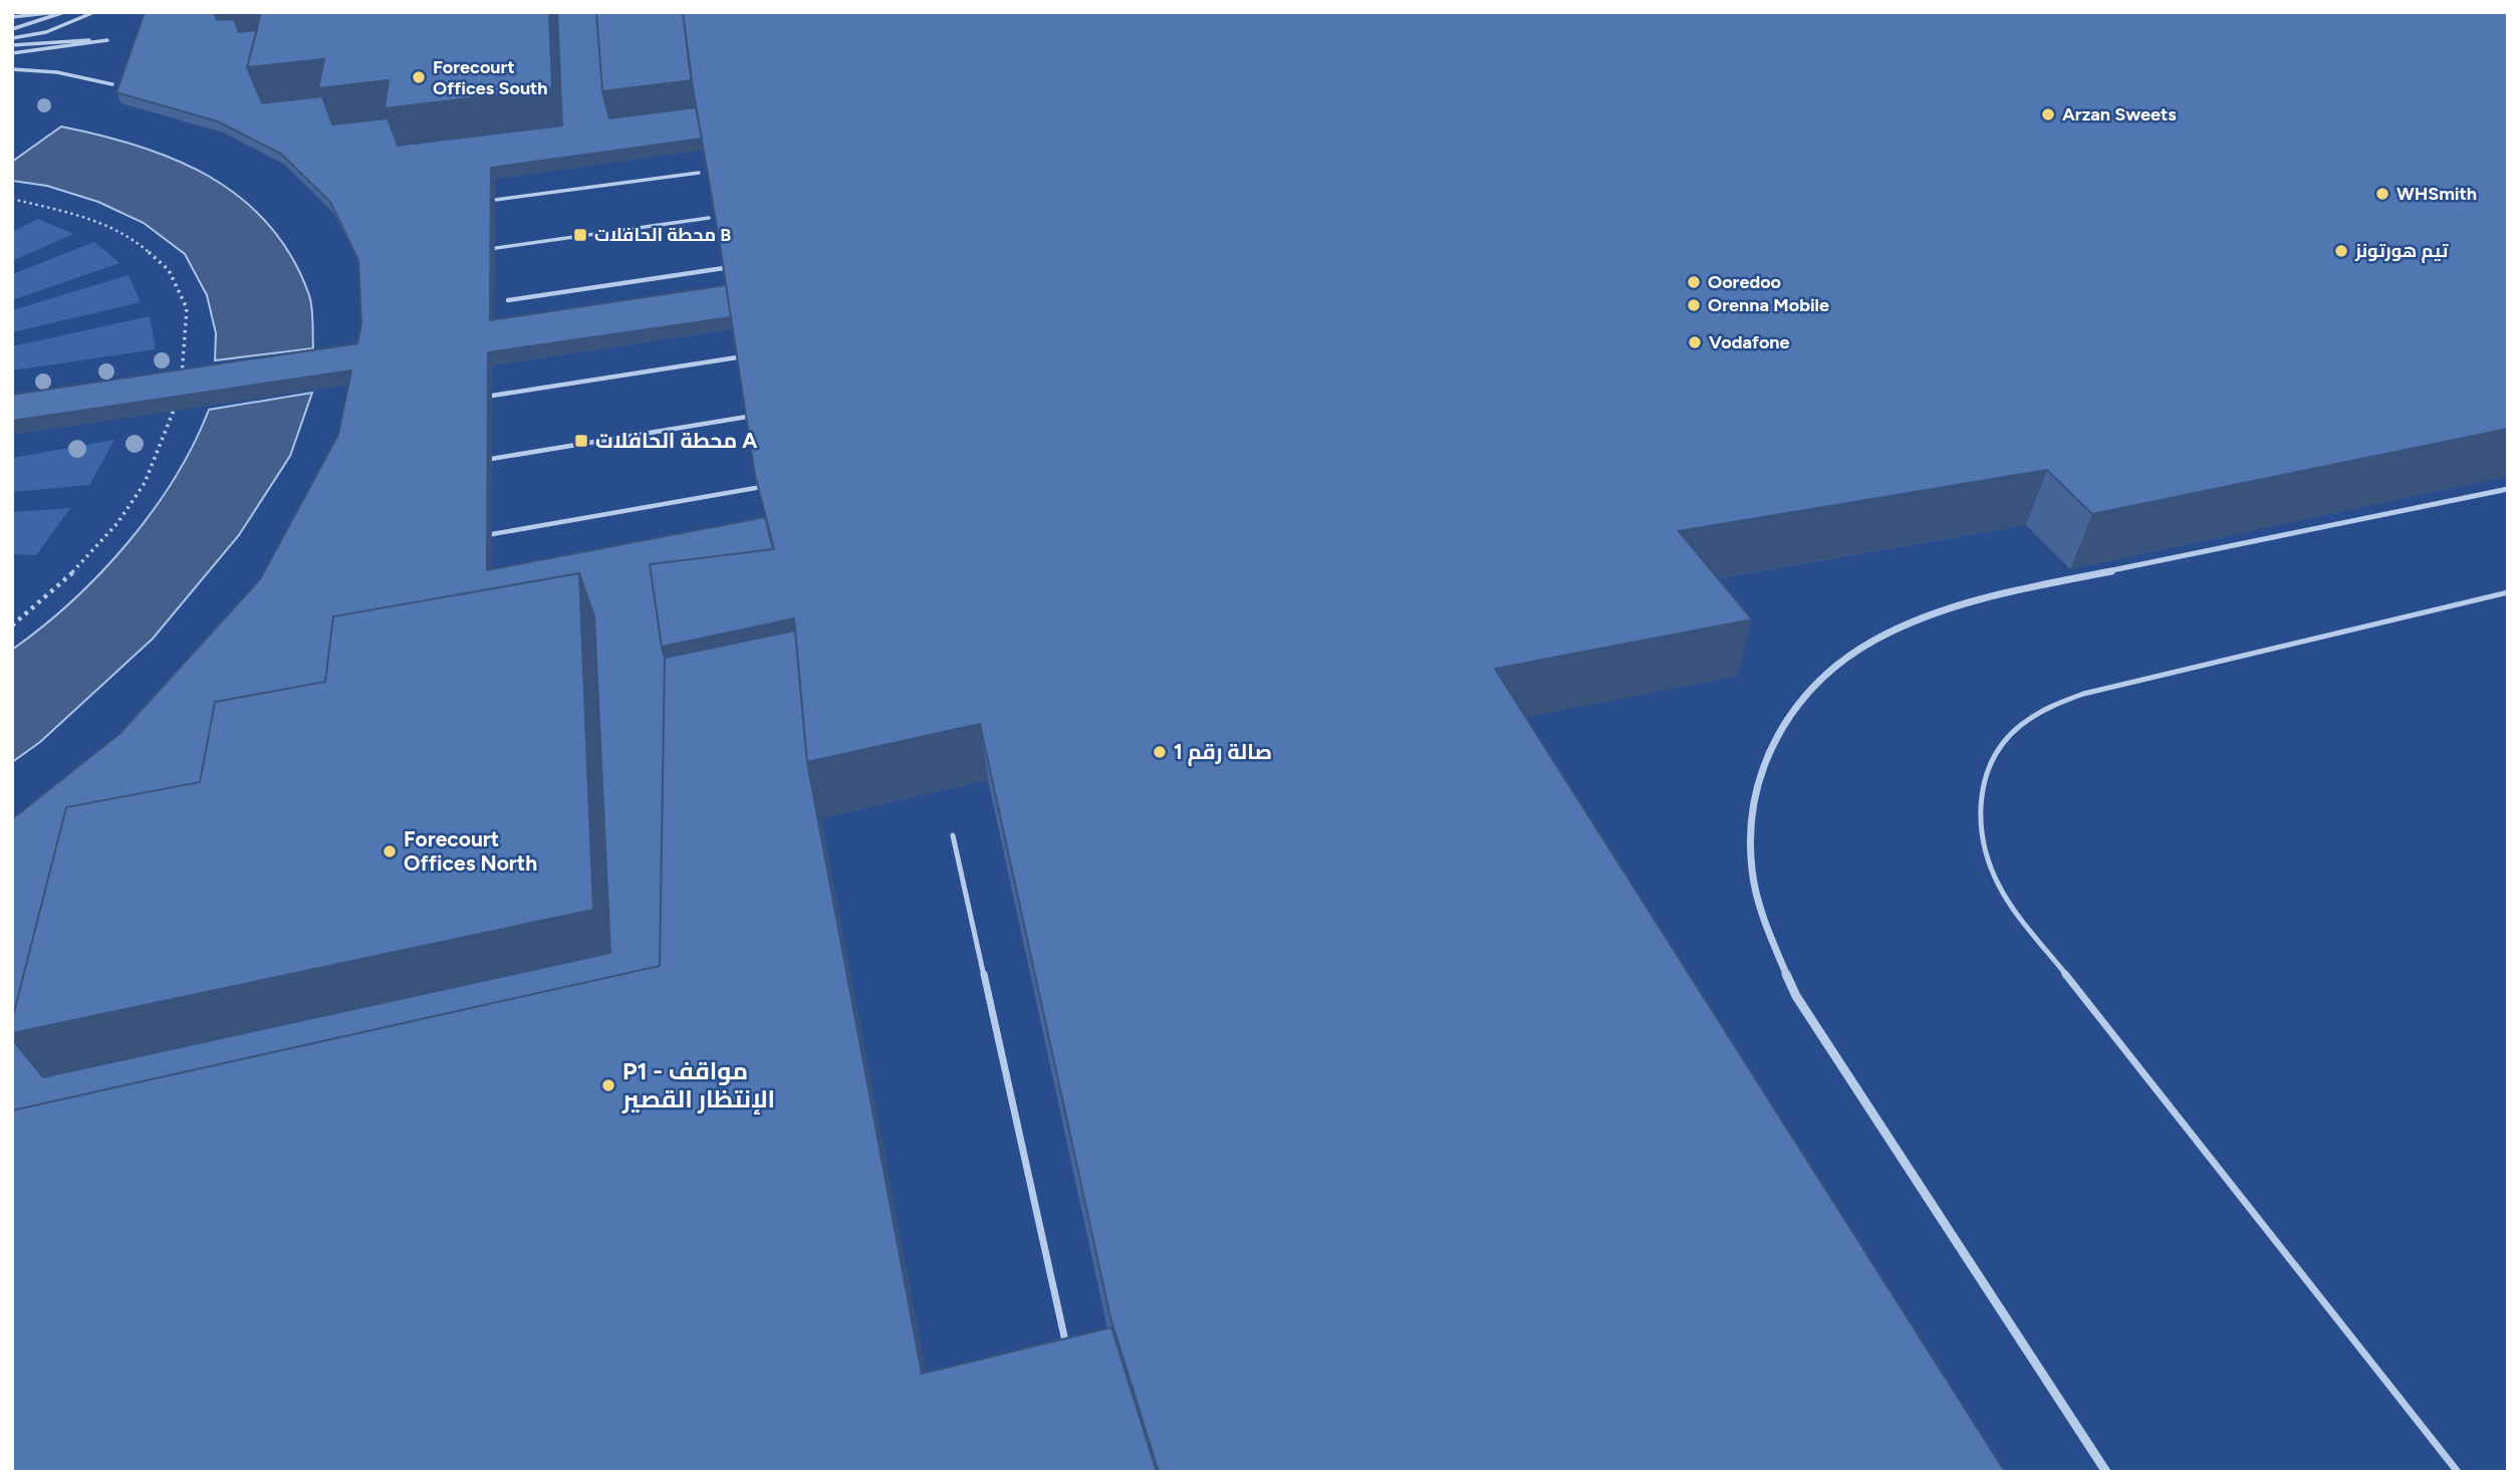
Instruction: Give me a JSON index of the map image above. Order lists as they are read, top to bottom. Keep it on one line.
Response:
{"places":{"other":["Forecourt Offices South","Arzan Sweets","WHSmith","تيم هورتونز","Ooredoo","Orenna Mobile","Vodafone","صالة رقم 1","Forecourt Offices North","P1 - مواقف الإنتظار القصير"],"transit":["محطة الحافلات B","محطة الحافلات A"]}}
